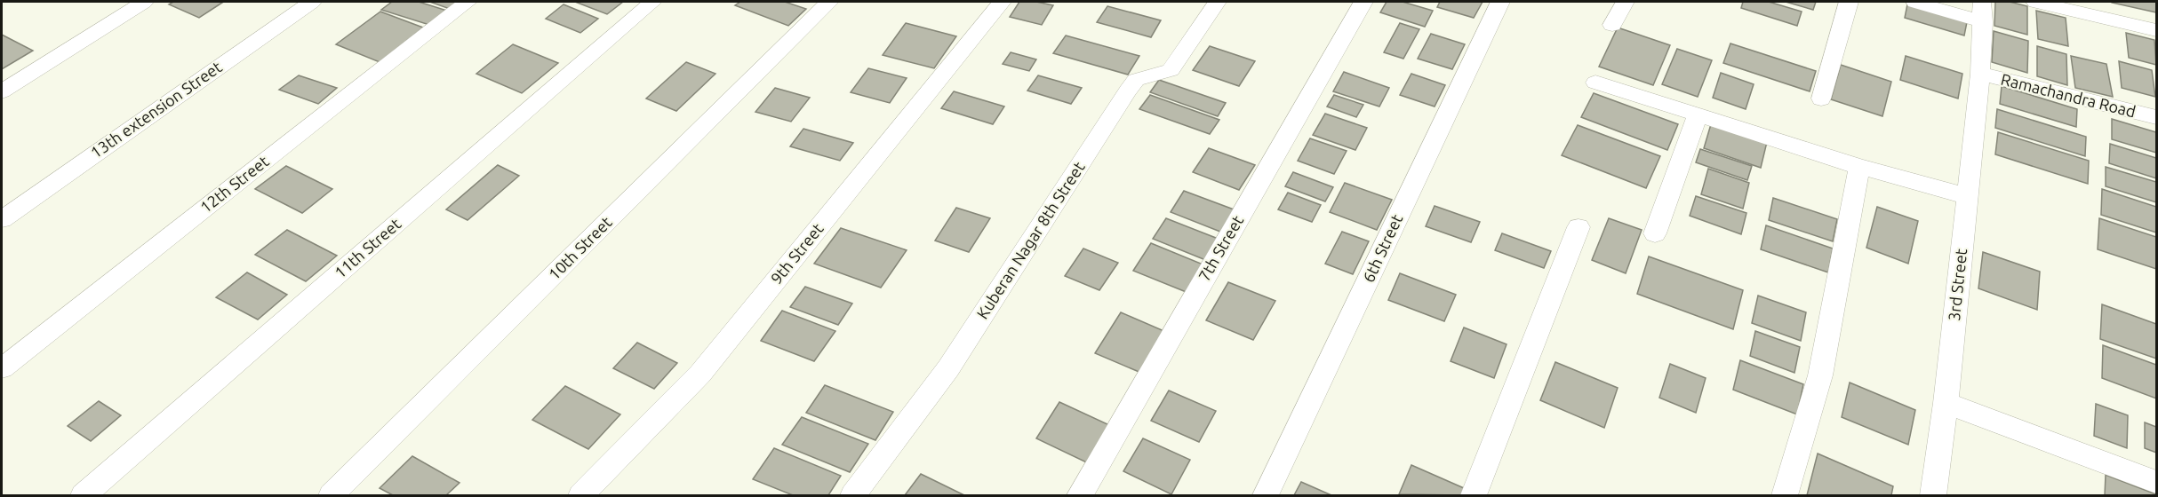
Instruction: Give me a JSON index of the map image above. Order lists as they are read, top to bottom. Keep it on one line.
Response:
{"streets":{"street":["Ramachandra Road","13th extension Street","12th Street","Kuberan Nagar 8th Street","11th Street","10th Street","7th Street","6th Street","9th Street","3rd Street"]},"crossings":[["Ramachandra Road","3rd Street"]]}
